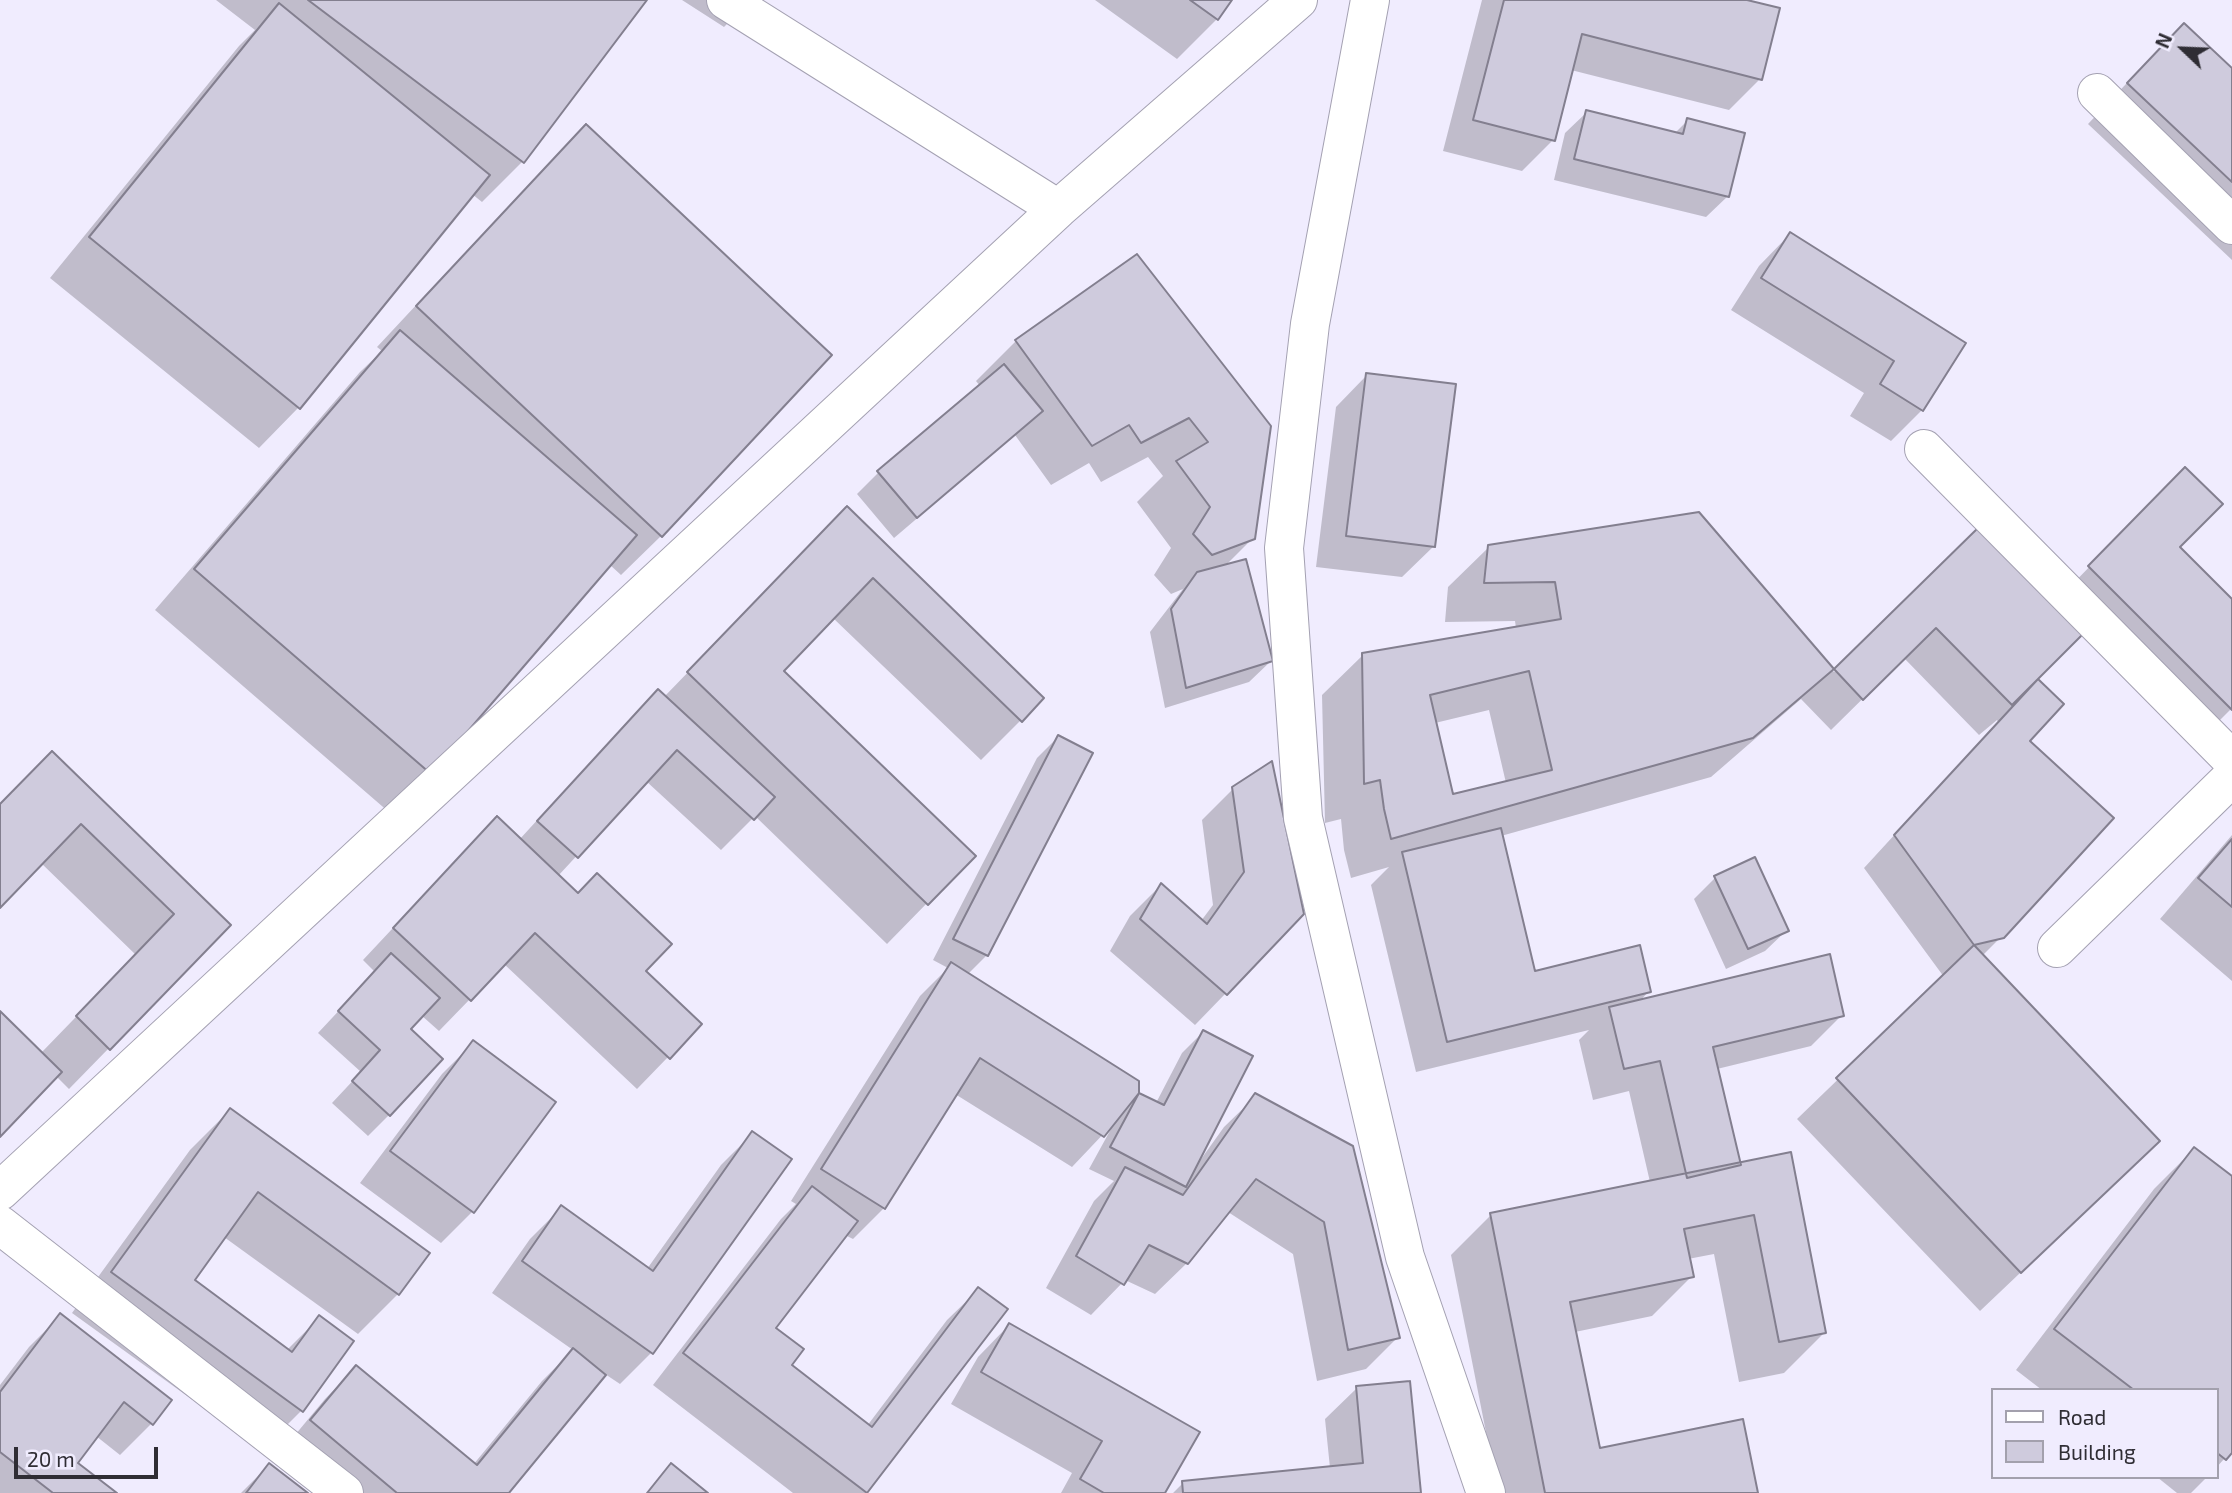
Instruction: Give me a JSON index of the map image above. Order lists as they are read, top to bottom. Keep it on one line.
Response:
{"legend":["Road","Building"],"scale_bar":"20 m","north":"top left"}
